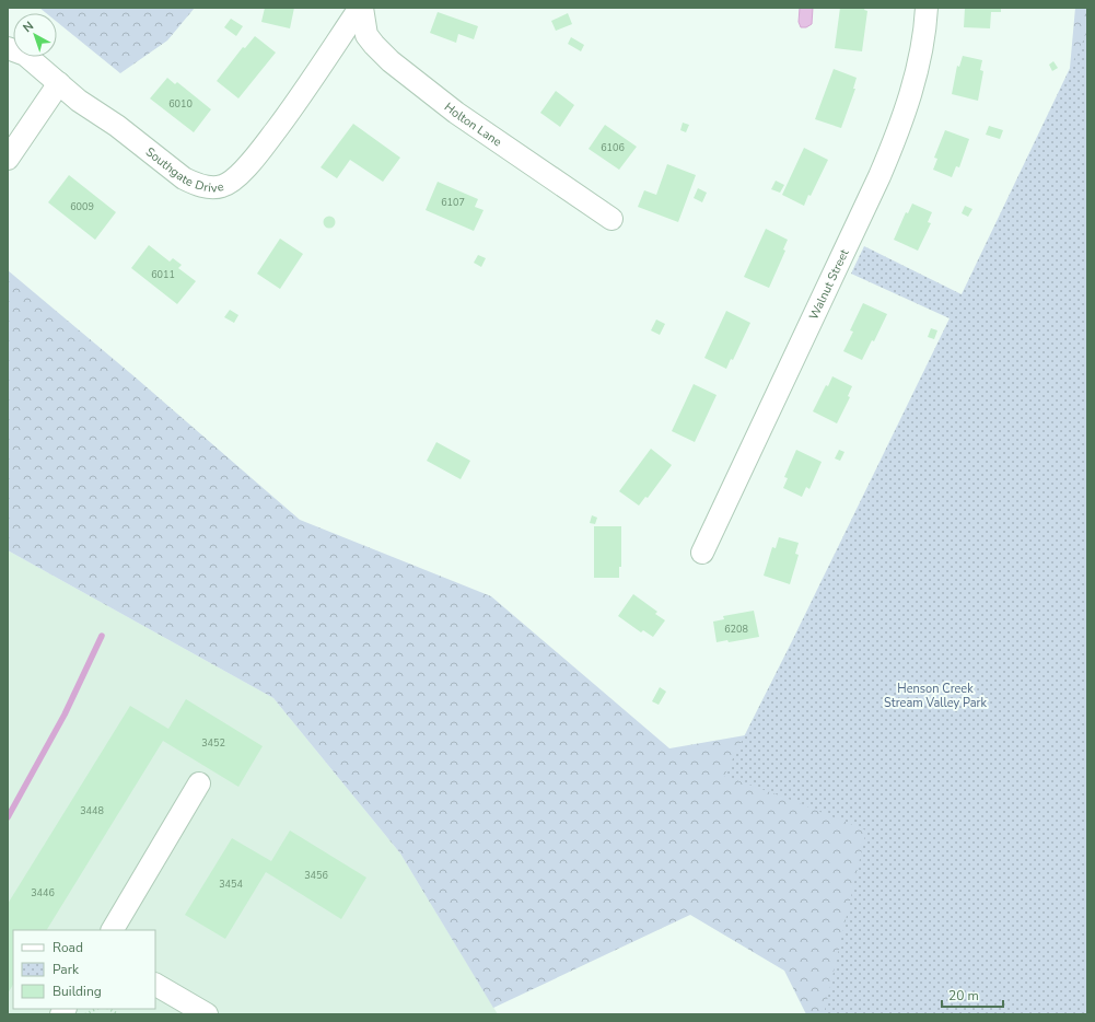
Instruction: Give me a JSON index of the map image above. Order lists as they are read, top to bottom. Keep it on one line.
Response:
{"streets":{"street":["Holton Lane","Southgate Drive","Walnut Street"]},"crossings":[["Holton Lane","Southgate Drive"]],"parks":["Henson Creek Stream Valley Park"],"house_numbers":["6010","6106","6107","6009","6011","6208","3452","3448","3456","3454","3446"],"legend":["Road","Park","Building"],"scale_bar":"20 m","north":"top left"}
